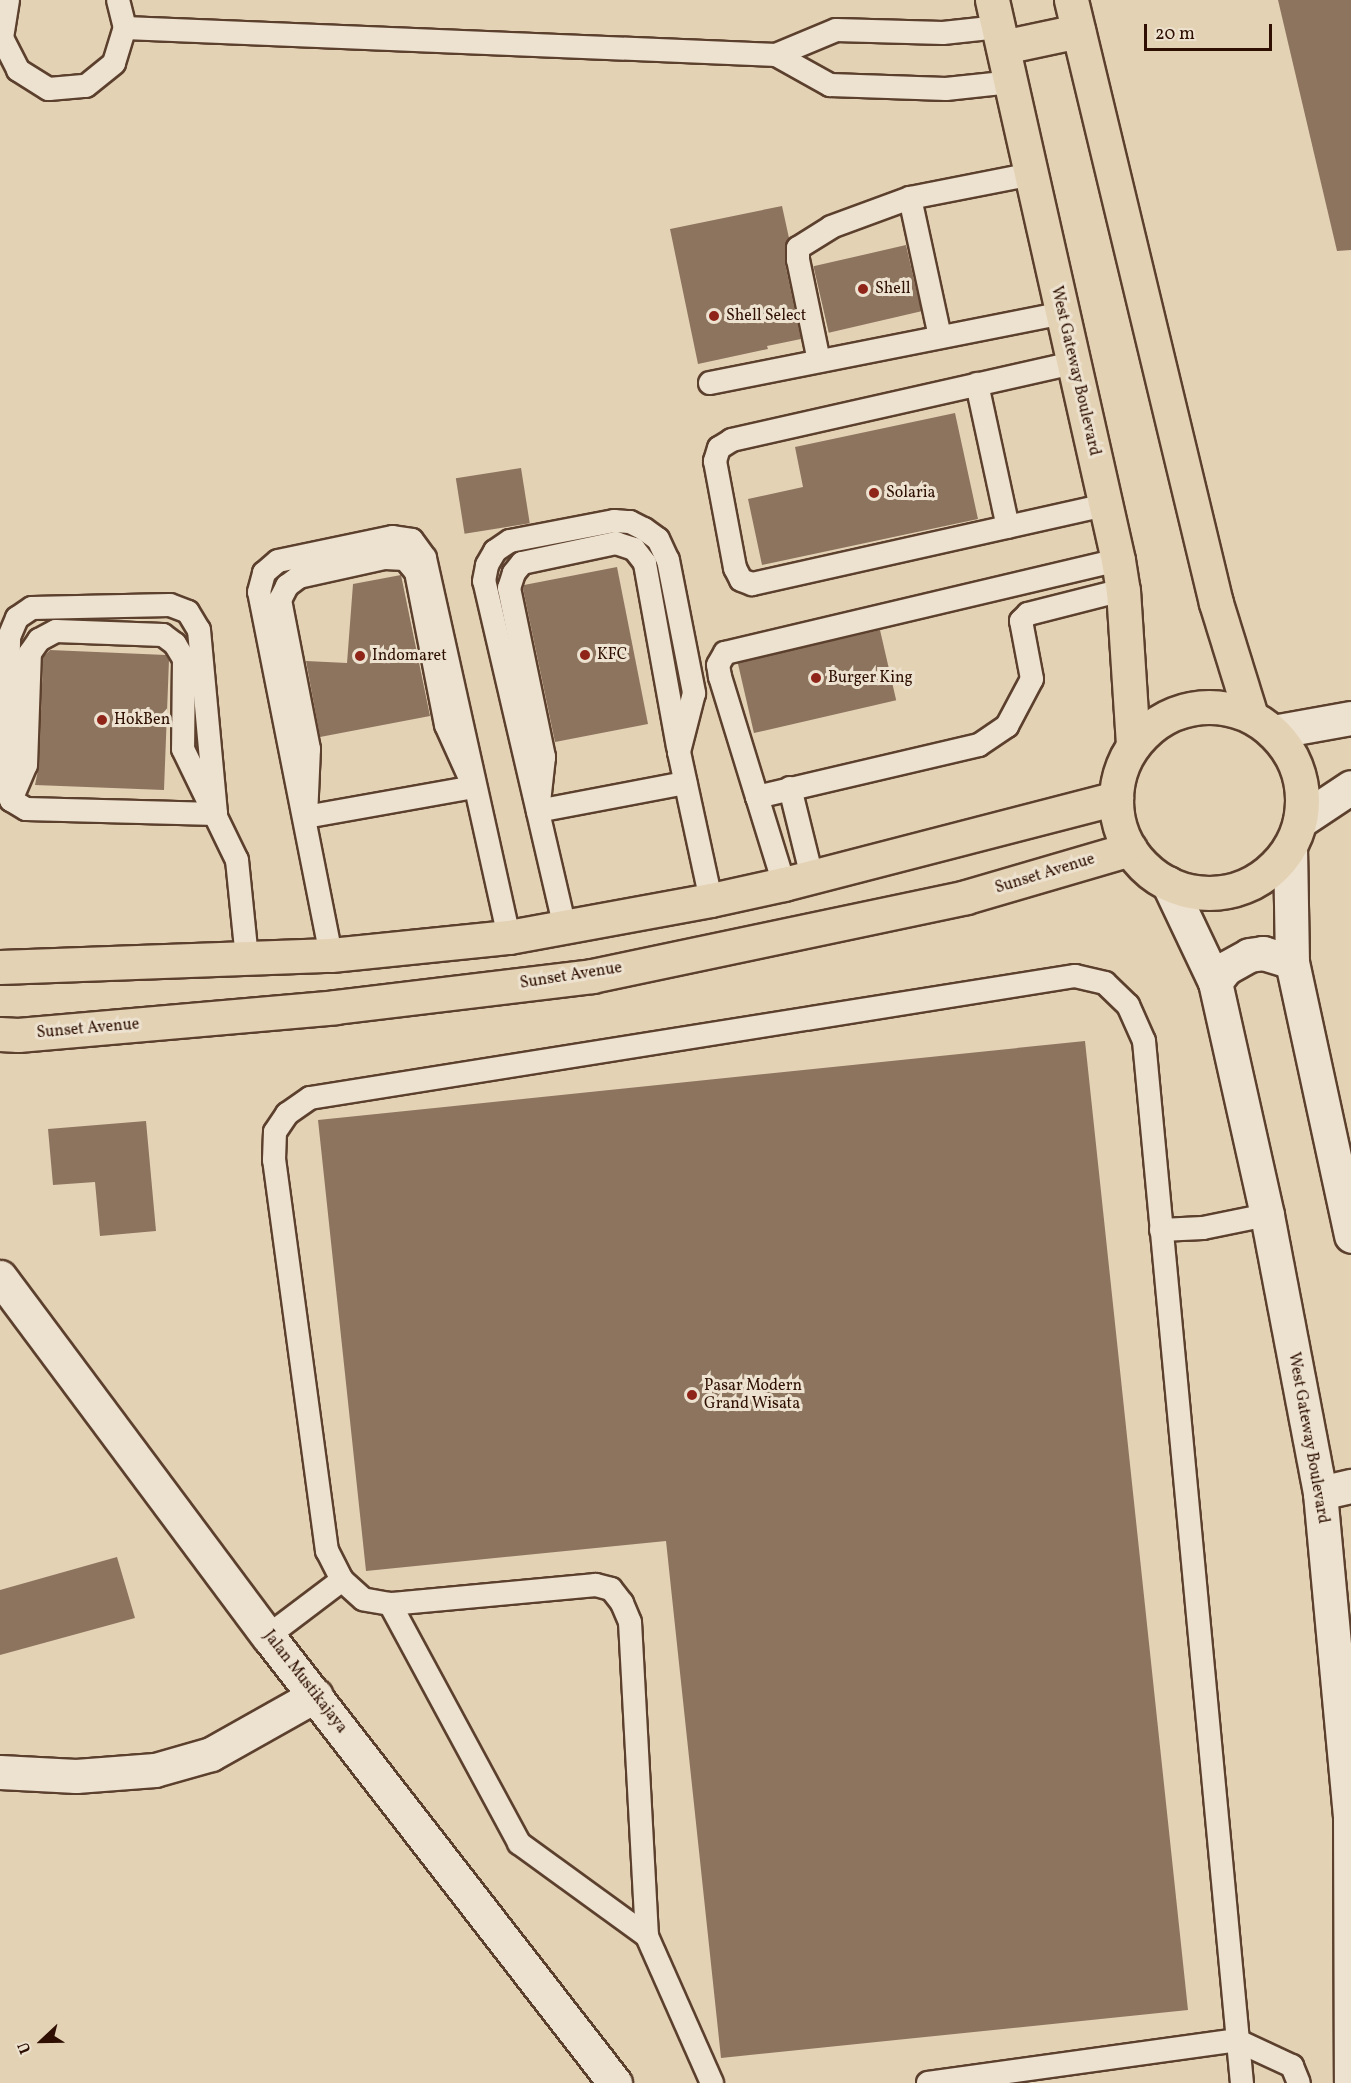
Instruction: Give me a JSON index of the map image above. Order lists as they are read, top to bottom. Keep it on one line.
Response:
{"streets":{"main road":["West Gateway Boulevard","Sunset Avenue","Jalan Mustikajaya"]},"crossings":[["West Gateway Boulevard","Sunset Avenue"]],"places":["Shell","Shell Select","Solaria","KFC","Indomaret","Burger King","HokBen","Pasar Modern Grand Wisata"],"scale_bar":"20 m","north":"left"}
